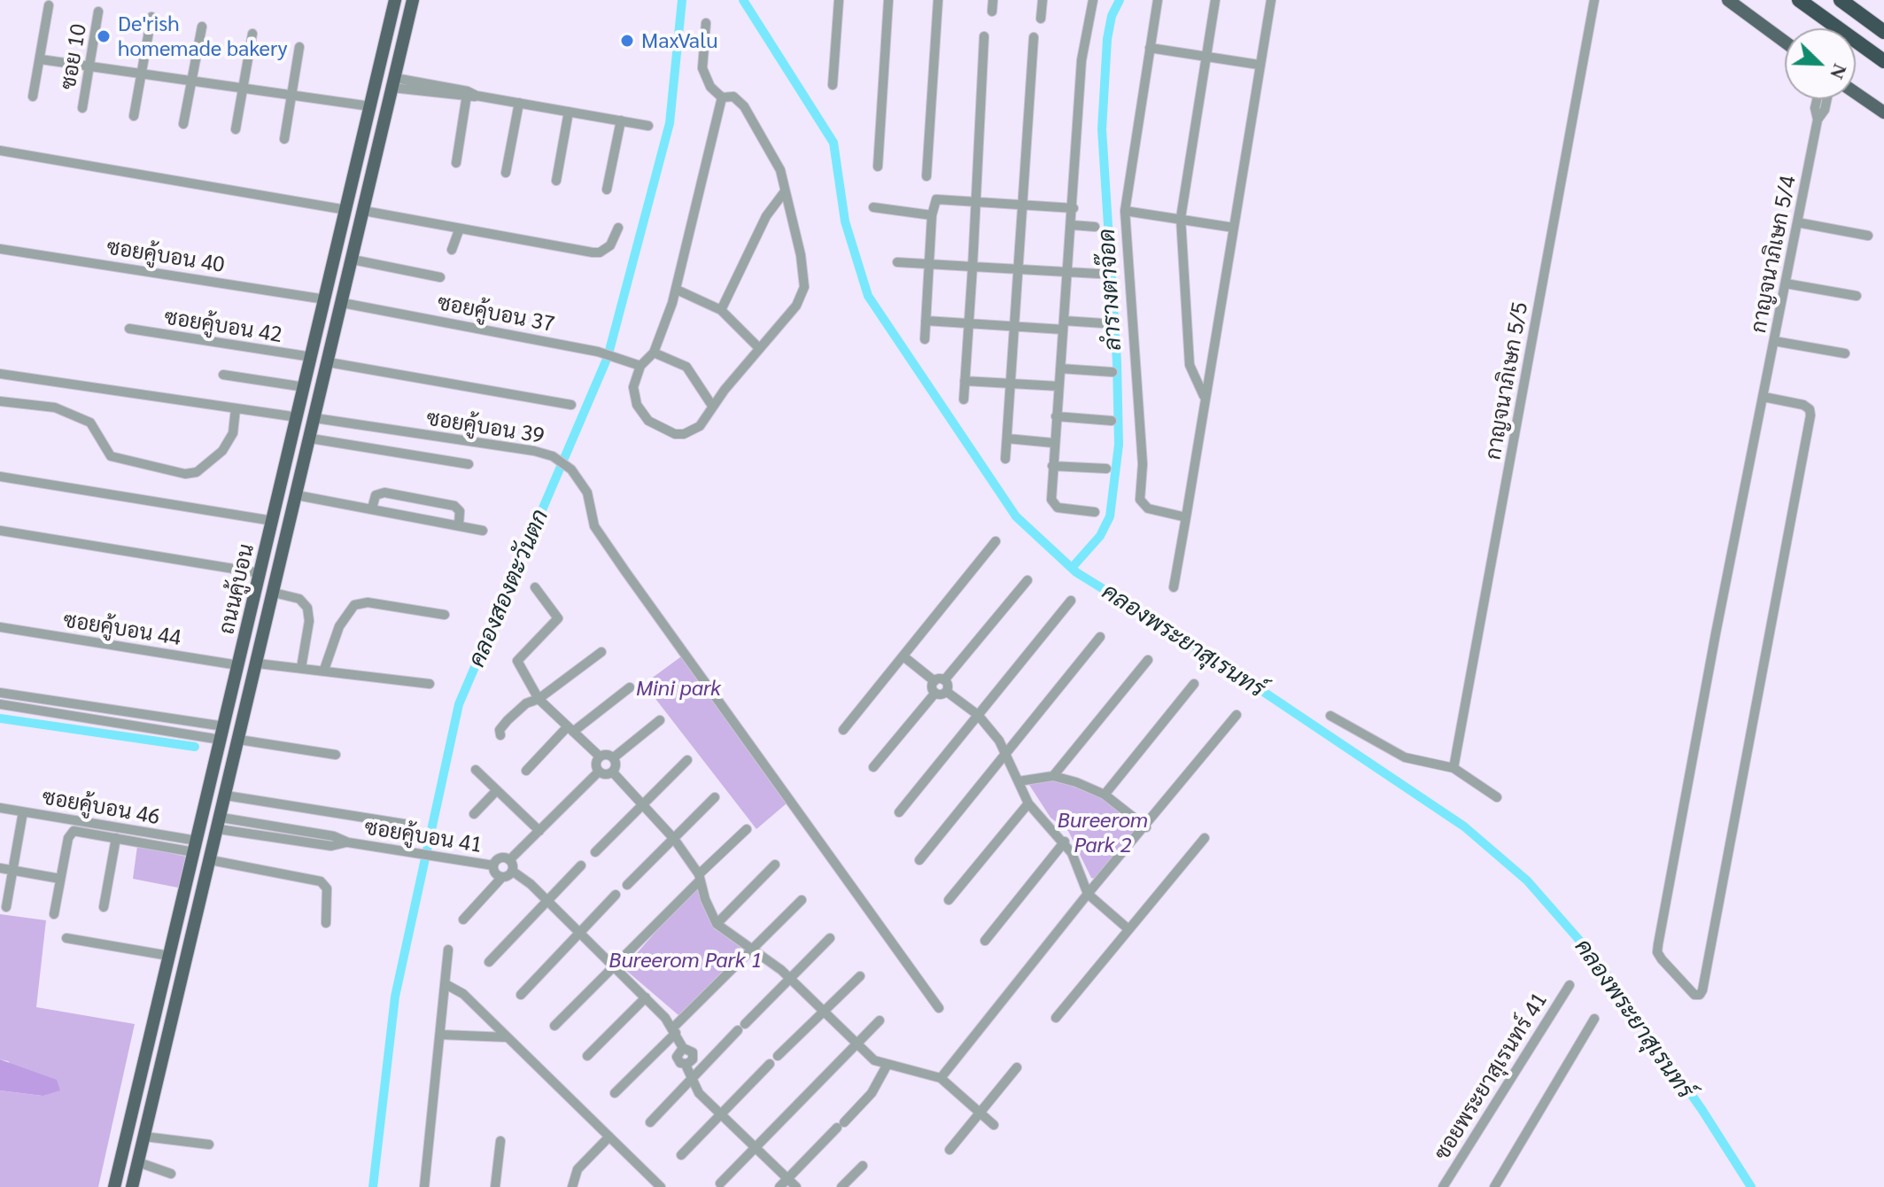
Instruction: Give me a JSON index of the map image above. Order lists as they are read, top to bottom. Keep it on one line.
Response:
{"streets":{"main road":["ถนนคู้บอน"],"street":["ซอย 10","กาญจนาภิเษก 5/4","ซอยคู้บอน 40","ซอยคู้บอน 37","ซอยคู้บอน 42","กาญจนาภิเษก 5/5","ซอยคู้บอน 39","ซอยคู้บอน 44","ซอยคู้บอน 46","ซอยคู้บอน 41","ซอยพระยาสุเรนทร์ 41"]},"crossings":[["ซอยคู้บอน 40","ถนนคู้บอน"],["ซอยคู้บอน 37","ถนนคู้บอน"],["ซอยคู้บอน 42","ถนนคู้บอน"],["ซอยคู้บอน 39","ถนนคู้บอน"],["ถนนคู้บอน","ซอยคู้บอน 44"],["ถนนคู้บอน","ซอยคู้บอน 46"],["ถนนคู้บอน","ซอยคู้บอน 41"]],"water":["ลำรางตาจ๊อด","คลองสองตะวันตก","คลองพระยาสุเรนทร์"],"parks":["Mini park","Bureerom Park 2","Bureerom Park 1"],"places":["De'rish homemade bakery","MaxValu"],"north":"bottom right"}
